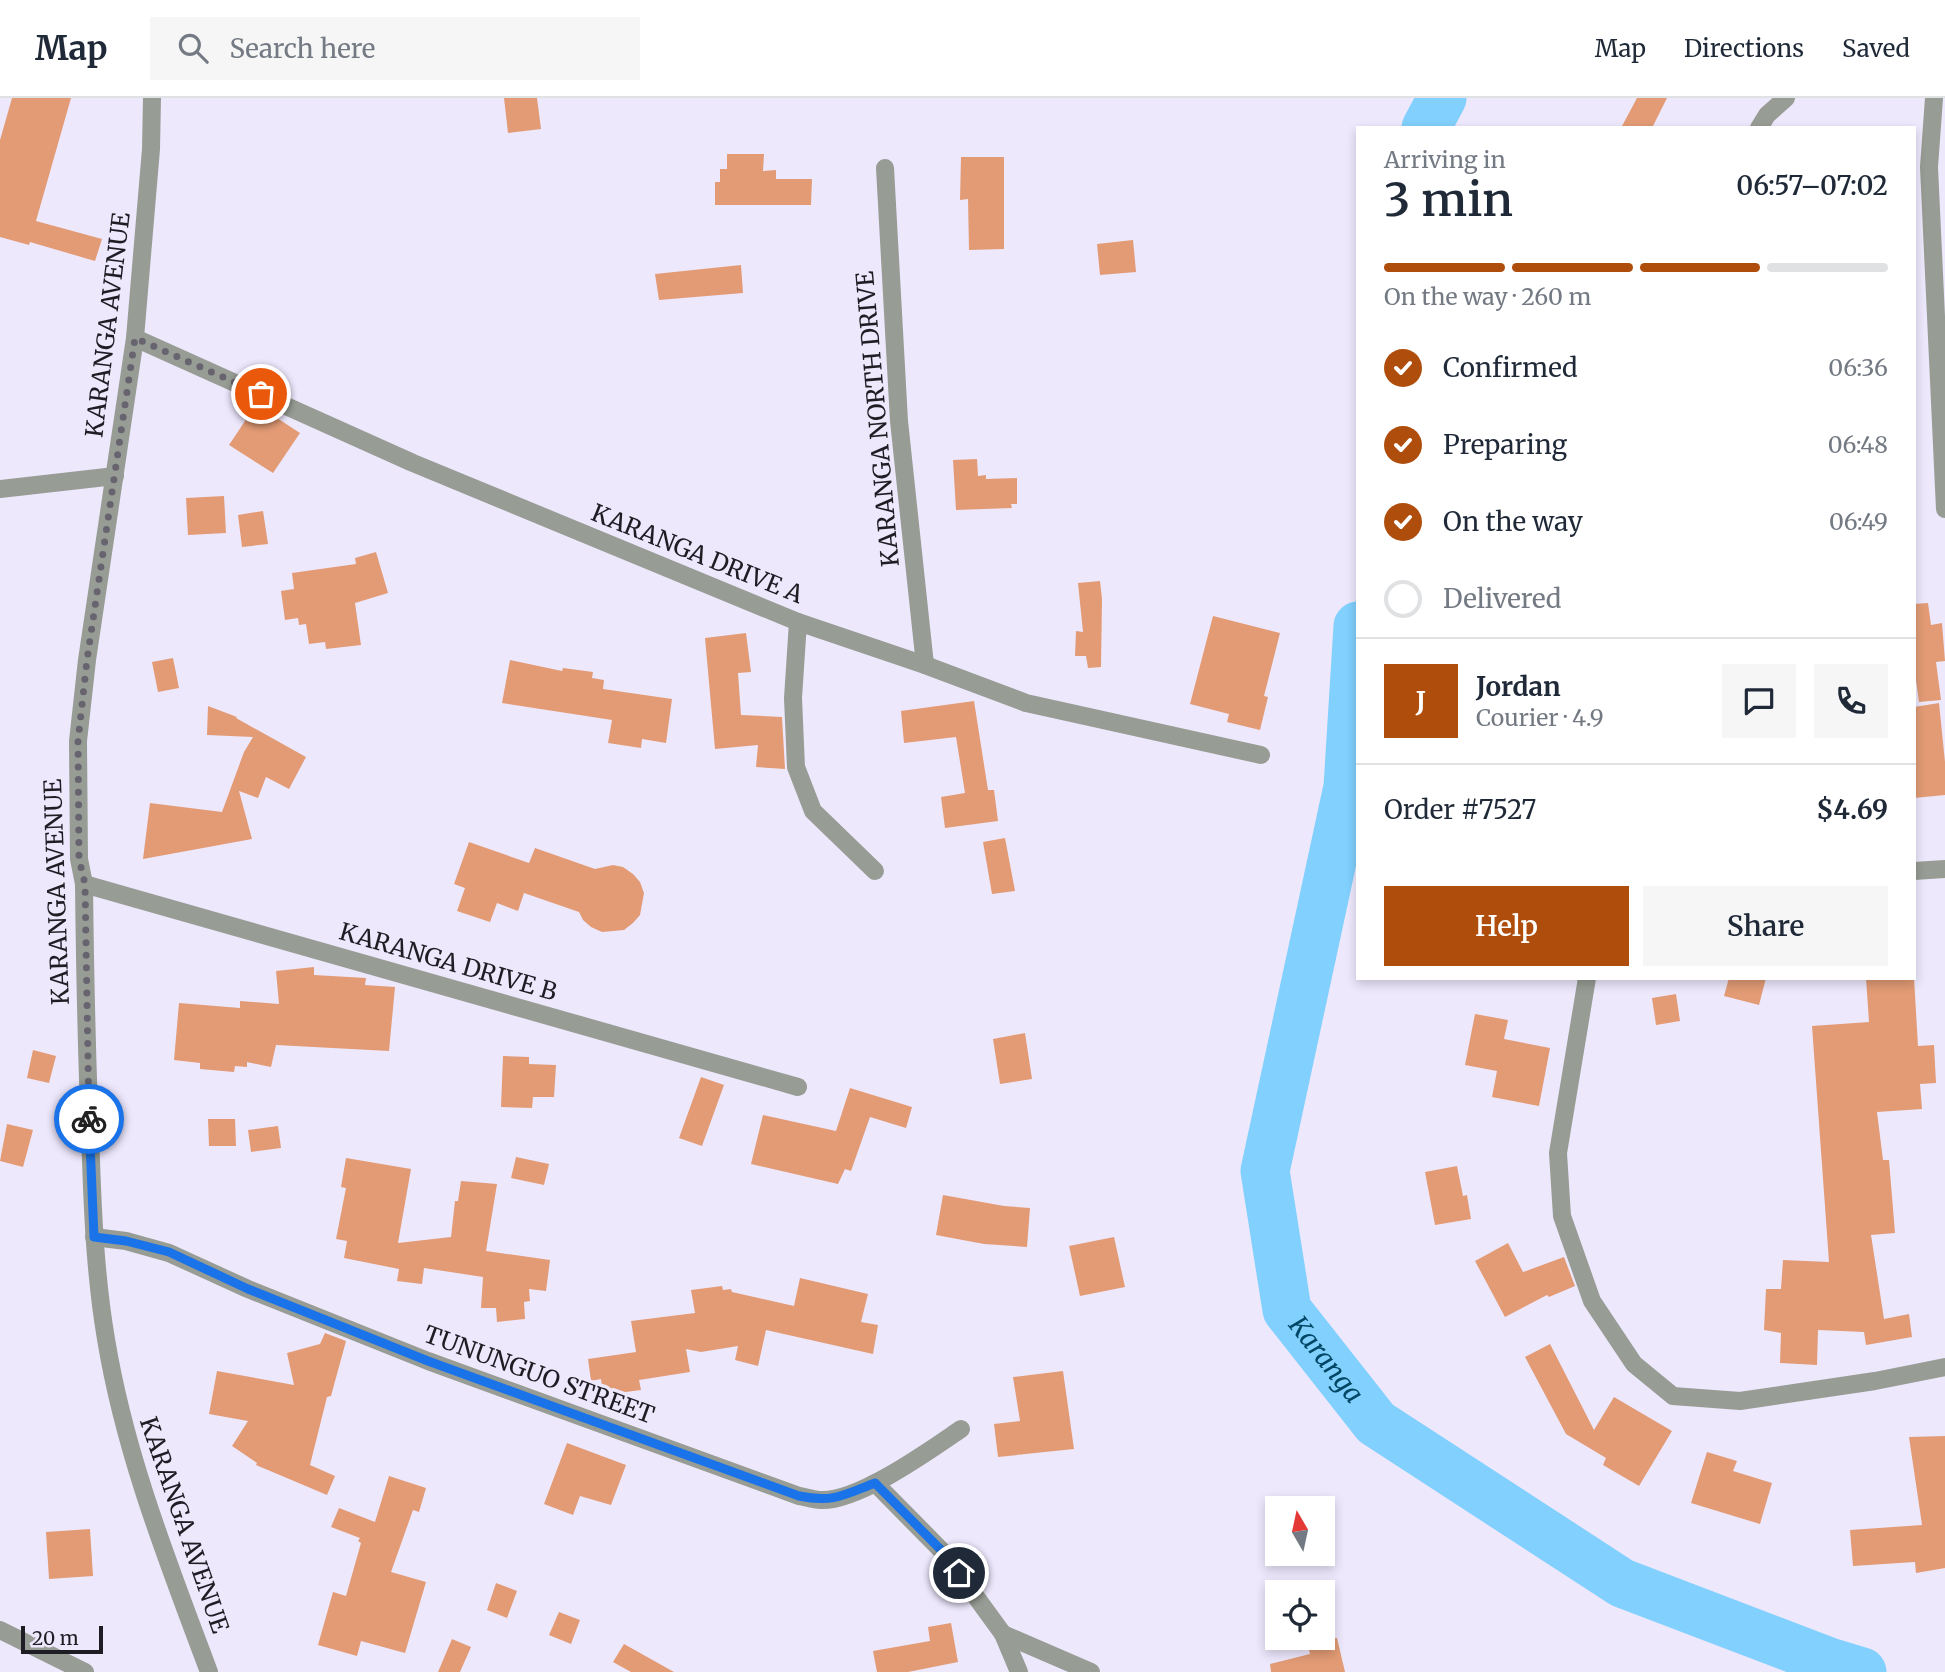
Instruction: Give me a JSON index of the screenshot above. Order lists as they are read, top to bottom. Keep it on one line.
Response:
{"streets":{"street":["KARANGA AVENUE","KARANGA NORTH DRIVE","KARANGA DRIVE A","KARANGA DRIVE B","TUNUNGUO STREET"]},"crossings":[["KARANGA AVENUE","KARANGA DRIVE A"],["KARANGA AVENUE","KARANGA DRIVE B"],["KARANGA AVENUE","TUNUNGUO STREET"],["KARANGA NORTH DRIVE","KARANGA DRIVE A"]],"water":["Karanga"],"scale_bar":"20 m","north":"top","page":{"header":"Map","search":"Search here","nav":["Map","Directions","Saved"],"heading":["3 min","Arriving in","06:57–07:02"],"panel":["Jordan","Courier · 4.9","Order #7527","$4.69"],"bar":"On the way · 260 m","list":[["Confirmed","06:36"],["Preparing","06:48"],["On the way","06:49"],"Delivered"],"round":"J","buttons":["Help","Share"],"scale":"20 m"}}
